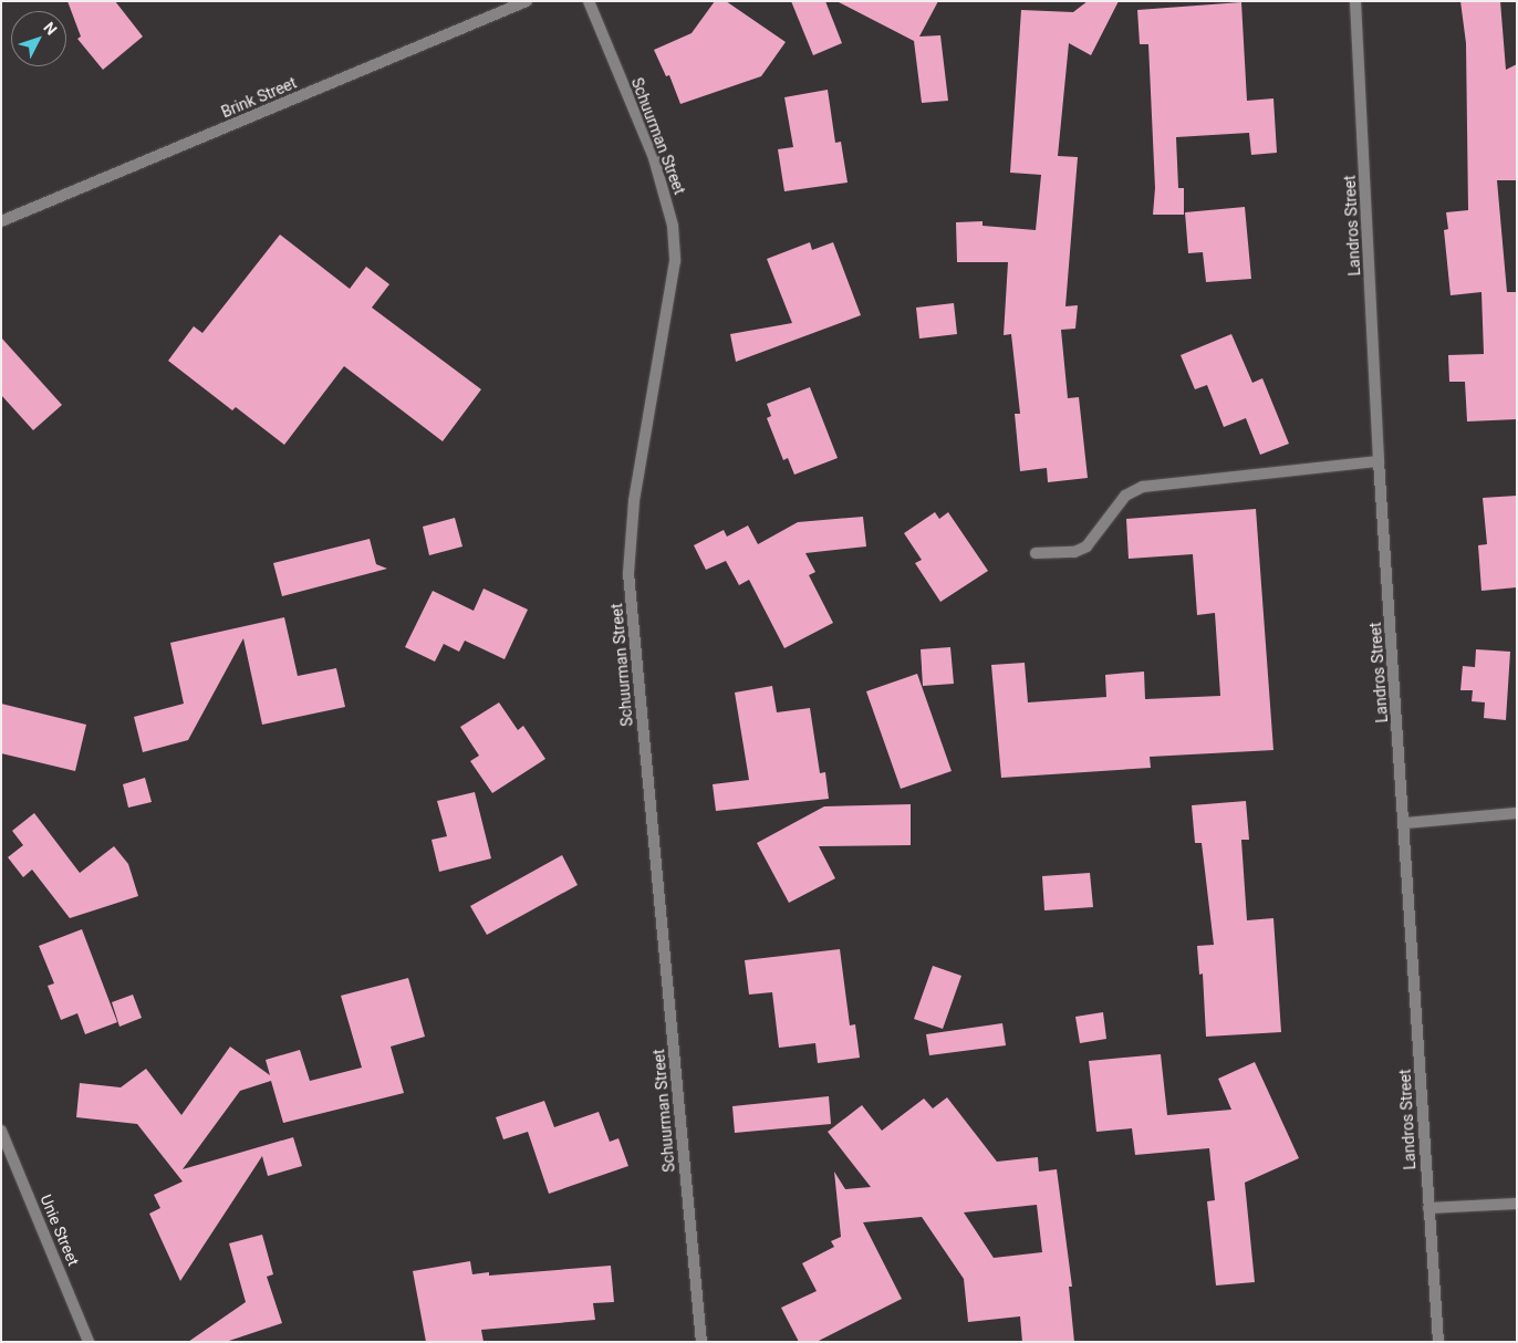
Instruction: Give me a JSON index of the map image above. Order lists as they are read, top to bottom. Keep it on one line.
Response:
{"streets":{"street":["Brink Street","Schuurman Street","Landros Street","Unie Street"]},"north":"top right"}
